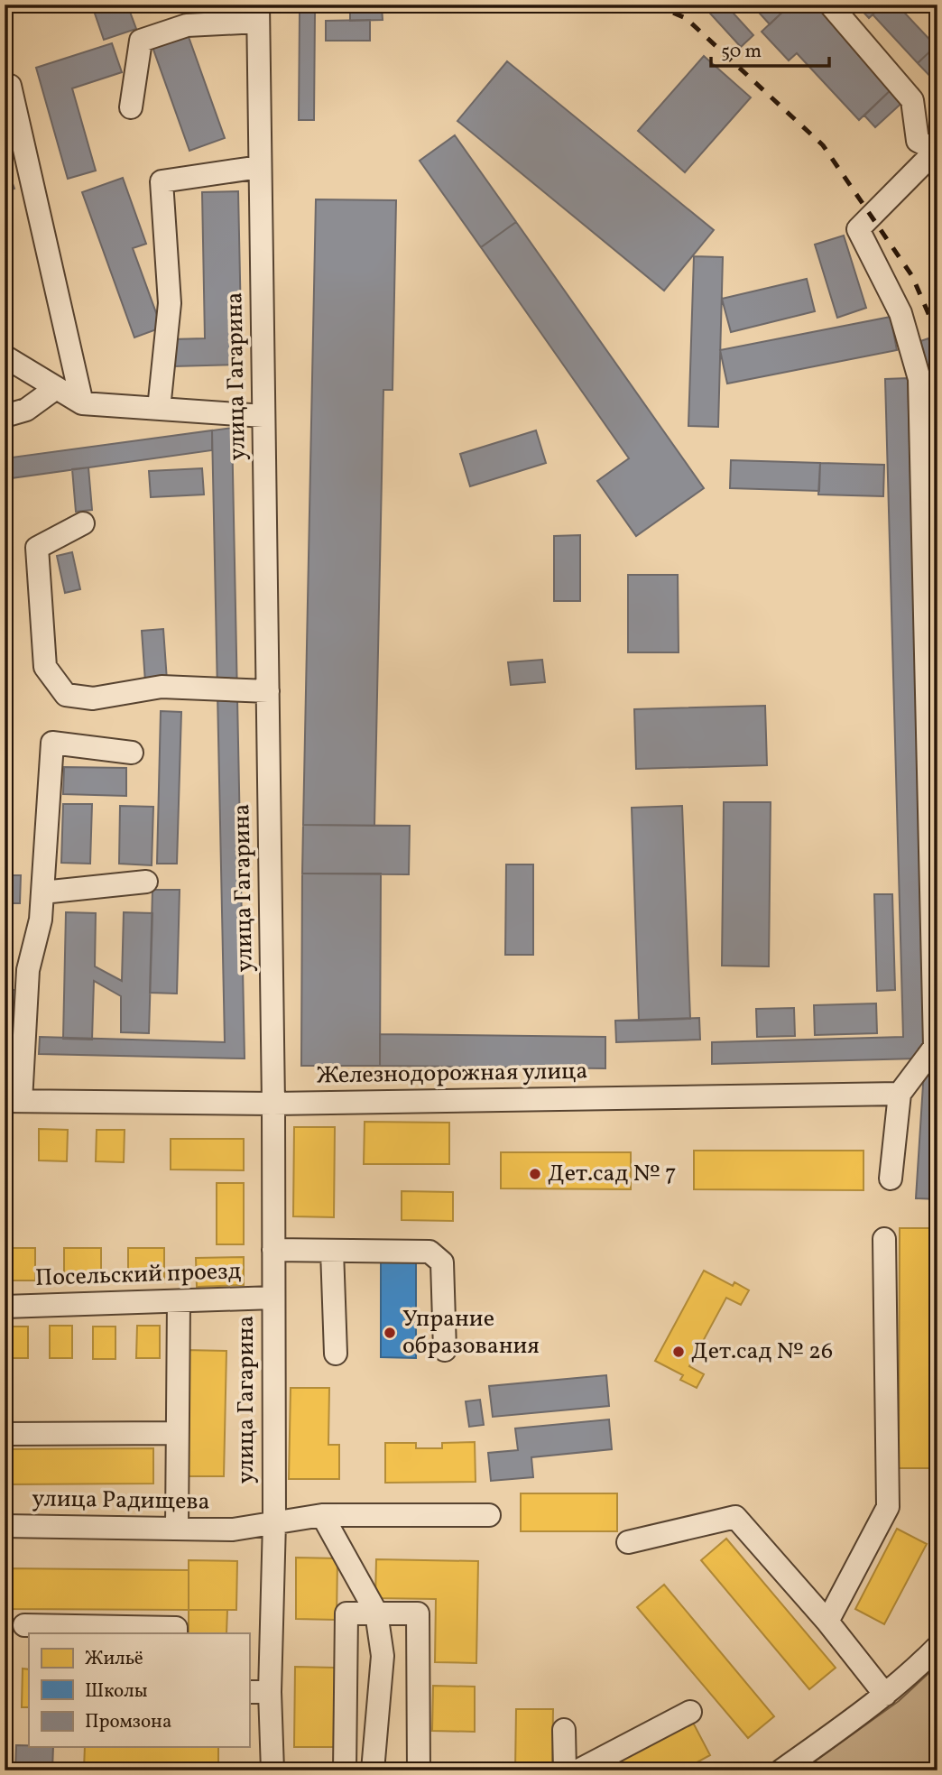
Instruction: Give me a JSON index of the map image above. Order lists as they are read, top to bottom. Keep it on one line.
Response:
{"streets":{"street":["улица Гагарина","Железнодорожная улица","Посельский проезд","улица Радищева"]},"crossings":[["улица Гагарина","Железнодорожная улица"],["улица Гагарина","Посельский проезд"],["улица Гагарина","улица Радищева"]],"places":["Дет.сад № 7","Упрание образования","Дет.сад № 26"],"legend":["Жильё","Школы","Промзона"],"scale_bar":"50 m"}
